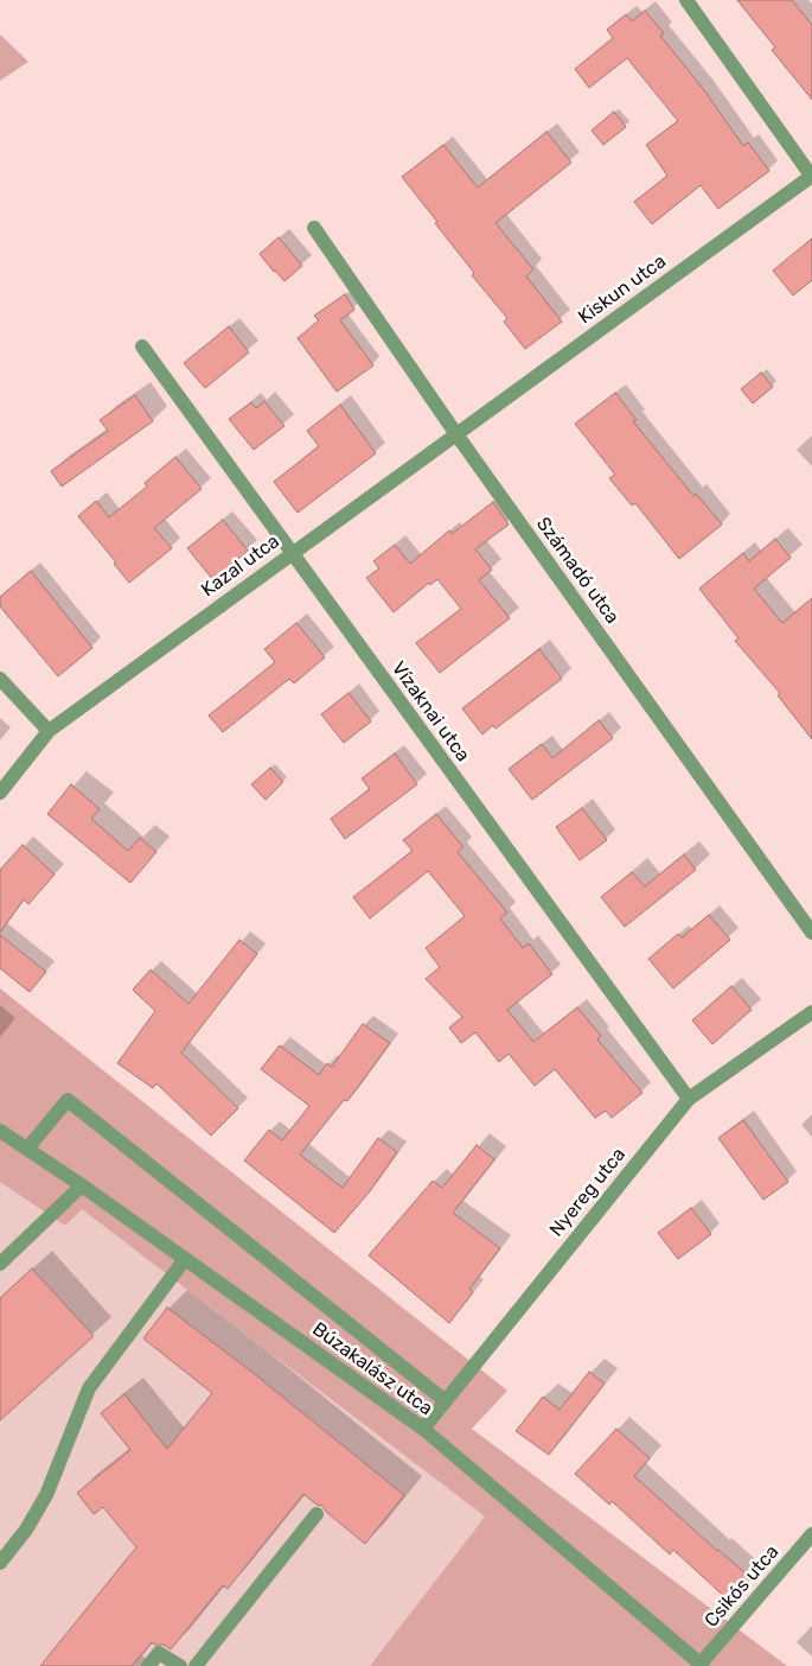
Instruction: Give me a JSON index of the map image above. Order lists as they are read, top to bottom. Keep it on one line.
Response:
{"streets":{"street":["Kiskun utca","Kazal utca","Számadó utca","Vízaknai utca","Nyereg utca","Búzakalász utca","Csikós utca"]},"crossings":[["Kiskun utca","Kazal utca"],["Kiskun utca","Számadó utca"],["Kazal utca","Számadó utca"],["Kazal utca","Vízaknai utca"],["Vízaknai utca","Nyereg utca"],["Nyereg utca","Búzakalász utca"],["Búzakalász utca","Csikós utca"]]}
